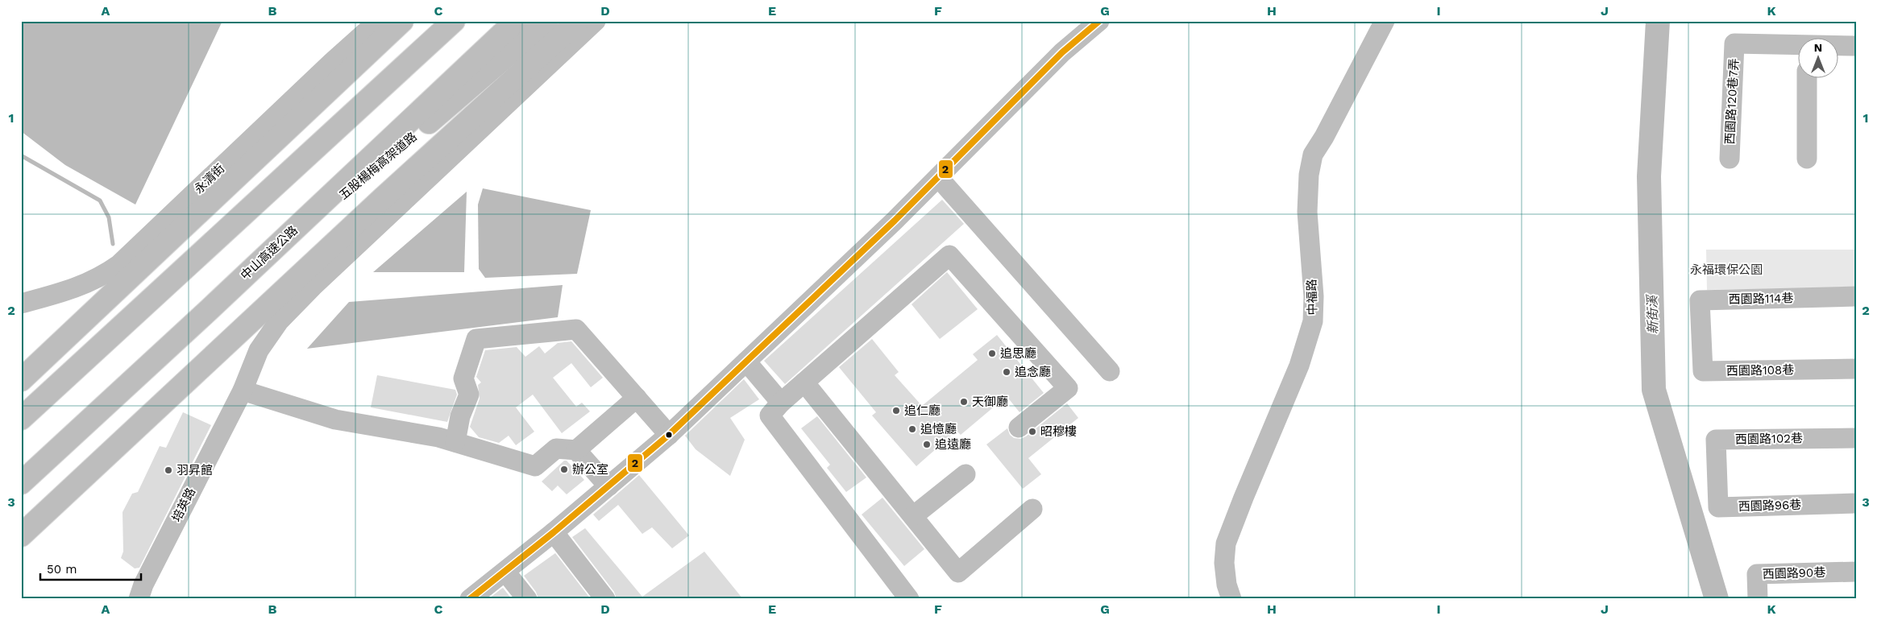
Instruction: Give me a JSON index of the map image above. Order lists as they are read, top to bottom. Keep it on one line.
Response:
{"streets":{"highway":["五股楊梅高架道路","中山高速公路"],"street":["西園路120巷7弄","永清街","中福路","西園路114巷","西園路108巷","西園路102巷","培英路","西園路96巷","西園路90巷"]},"crossings":[["五股楊梅高架道路","中山高速公路"],["西園路114巷","西園路108巷"],["西園路102巷","西園路96巷"]],"water":["新街溪"],"parks":["永福環保公園"],"places":["追思廳","追念廳","天御廳","追仁廳","追憶廳","昭穆樓","追遠廳","辦公室","羽昇館"],"lines":["transit line 2"],"scale_bar":"50 m","north":"top","grid":{"columns":["A","B","C","D","E","F","G","H","I","J","K"],"rows":["1","2","3"]}}
